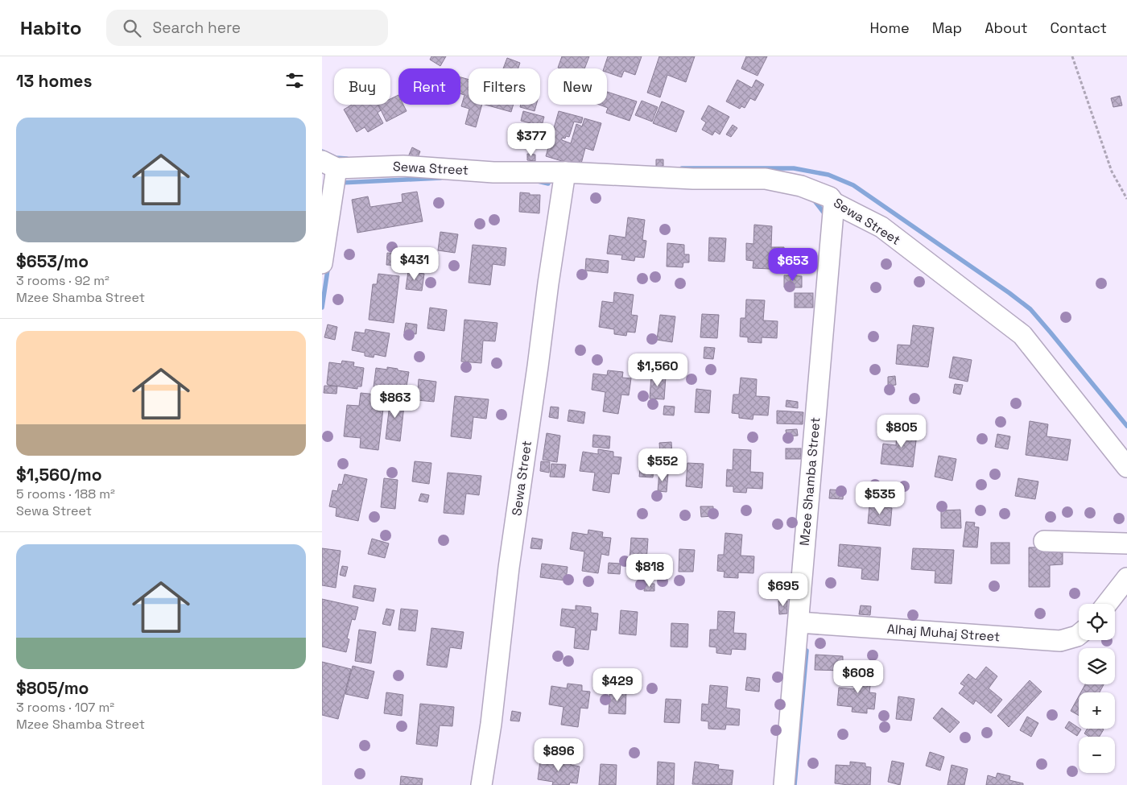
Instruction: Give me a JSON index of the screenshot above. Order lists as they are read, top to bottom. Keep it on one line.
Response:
{"streets":{"street":["Sewa Street","Mzee Shamba Street","Alhaj Muhaj Street"]},"crossings":[["Sewa Street","Mzee Shamba Street"],["Mzee Shamba Street","Alhaj Muhaj Street"]],"page":{"header":"Habito","search":"Search here","nav":["Home","Map","About","Contact"],"heading":"13 homes","chip":["Buy","Rent","Filters","New"],"list":[{"name":"$653/mo","note":"3 rooms · 92 m² · Mzee Shamba Street"},{"name":"$1,560/mo","note":"5 rooms · 188 m² · Sewa Street"},{"name":"$805/mo","note":"3 rooms · 107 m² · Mzee Shamba Street"}],"price":["$377","$431","$653","$1,560","$863","$805","$552","$535","$818","$695","$608","$429","$896"],"map_buttons":["+","−"]}}
